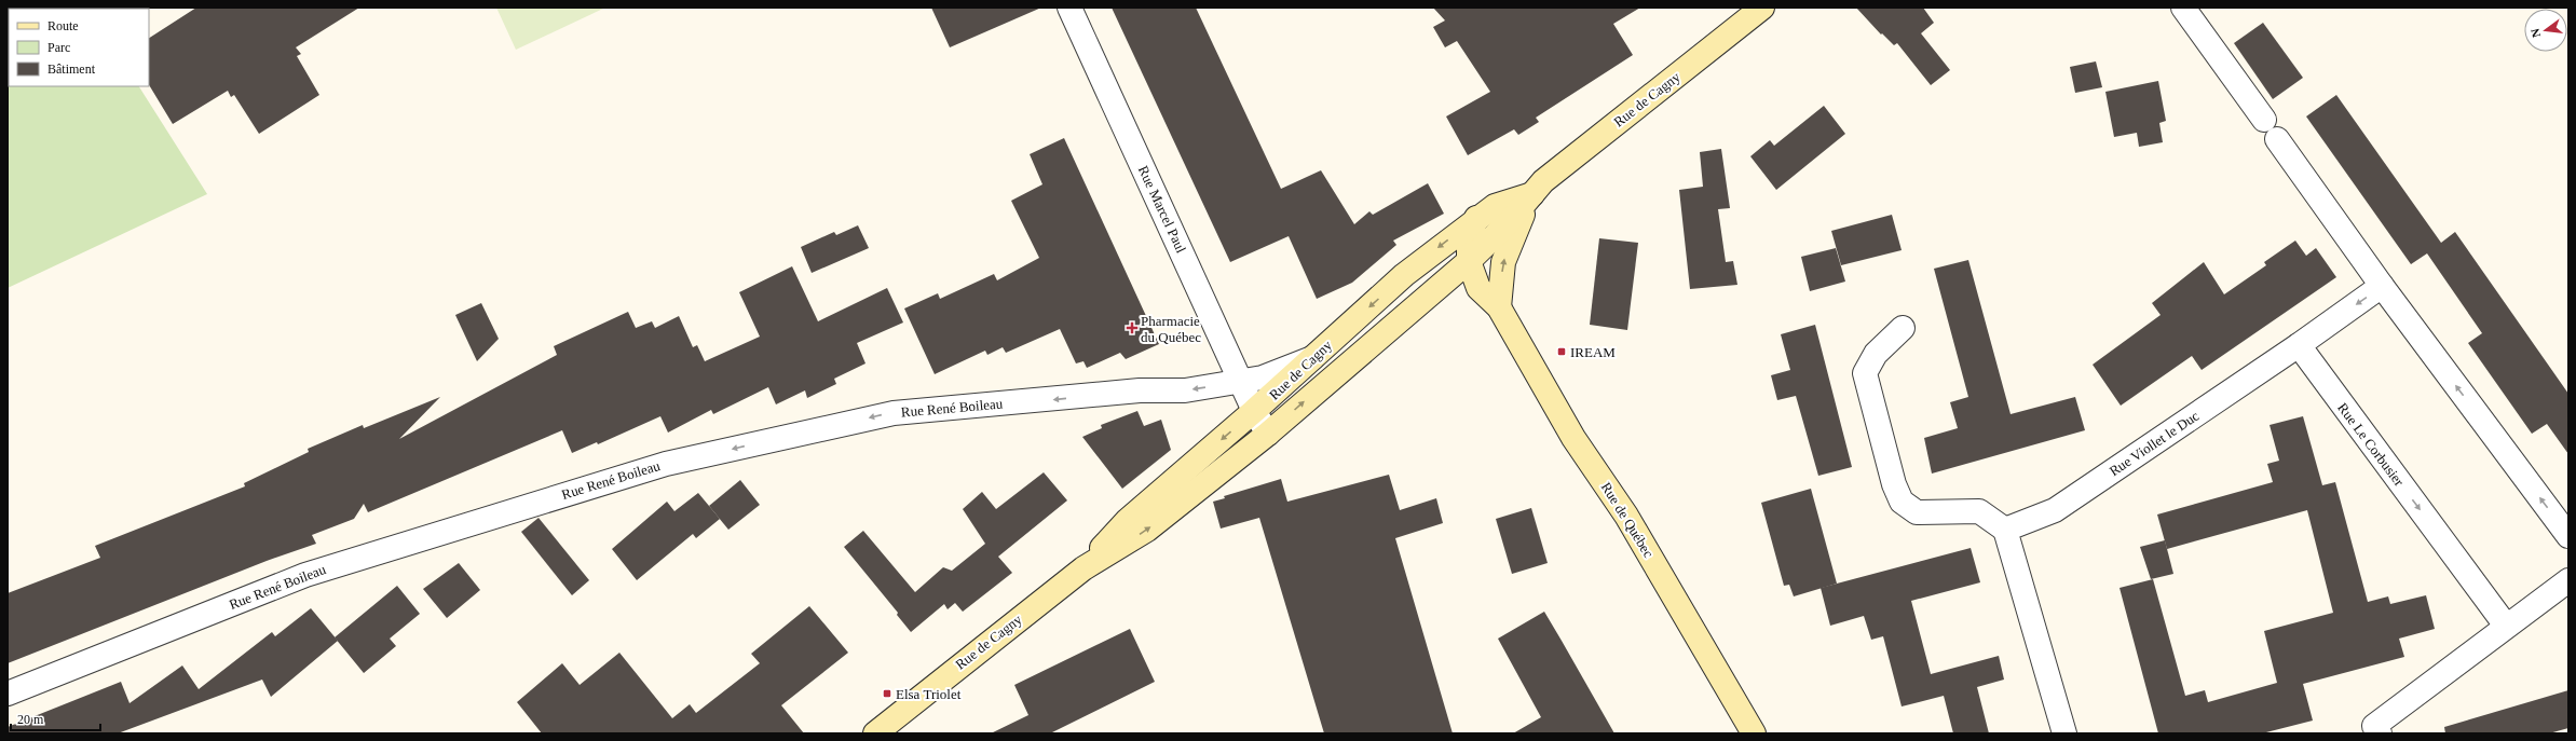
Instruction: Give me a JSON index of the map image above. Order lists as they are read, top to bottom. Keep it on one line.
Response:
{"streets":{"main road":["Rue de Cagny","Rue de Québec"],"street":["Rue Marcel Paul","Rue René Boileau","Rue Viollet le Duc","Rue Le Corbusier"]},"crossings":[["Rue de Cagny","Rue Marcel Paul"],["Rue de Cagny","Rue René Boileau"],["Rue Marcel Paul","Rue René Boileau"],["Rue Viollet le Duc","Rue Le Corbusier"]],"one_way":["Rue René Boileau"],"places":{"health":["Pharmacie du Québec"],"transit":["IREAM","Elsa Triolet"]},"legend":["Route","Parc","Bâtiment"],"scale_bar":"20 m","north":"left"}
